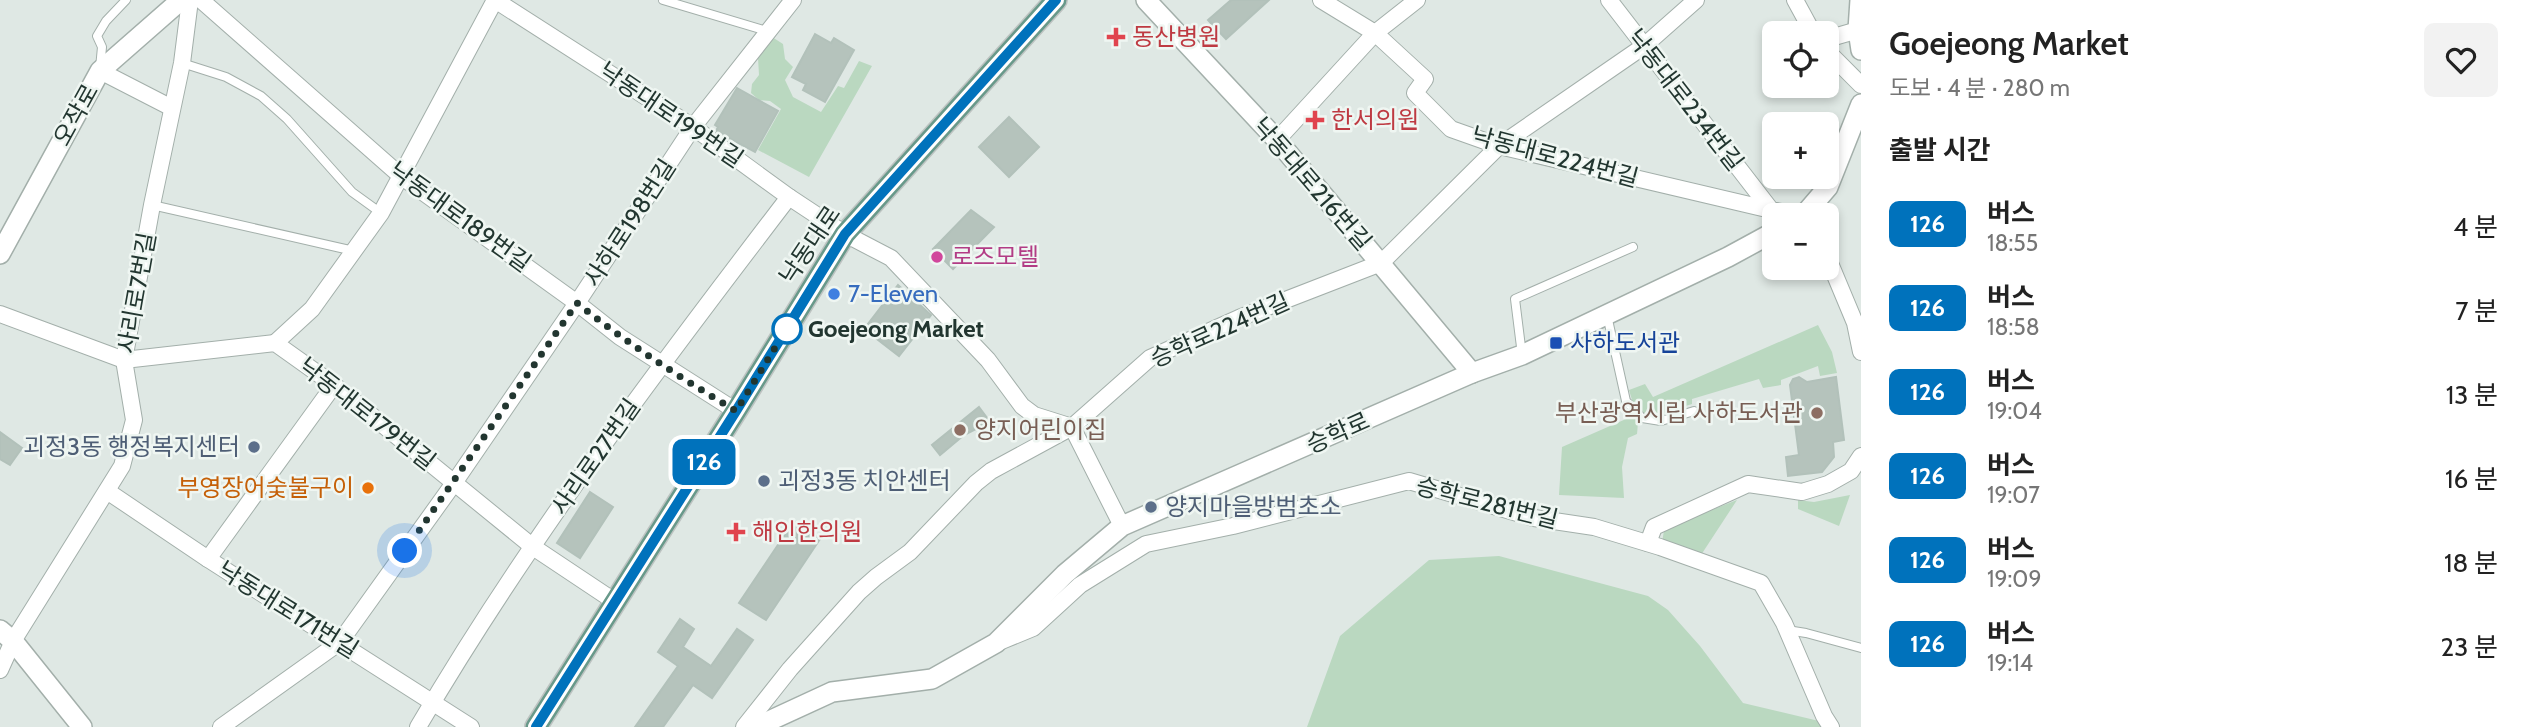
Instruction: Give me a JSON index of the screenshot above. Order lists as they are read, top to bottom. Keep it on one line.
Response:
{"streets":{"main road":["낙동대로"],"street":["낙동대로234번길","오작로","낙동대로199번길","낙동대로224번길","낙동대로216번길","낙동대로189번길","사하로198번길","사리로7번길","승학로224번길","낙동대로179번길","승학로","사리로27번길","승학로281번길","낙동대로171번길"]},"crossings":[["낙동대로234번길","승학로224번길"],["낙동대로199번길","사하로198번길"],["낙동대로199번길","낙동대로"],["낙동대로199번길","승학로224번길"],["낙동대로199번길","사리로27번길"],["낙동대로224번길","승학로224번길"],["낙동대로216번길","승학로224번길"],["낙동대로216번길","승학로"],["낙동대로189번길","사하로198번길"],["낙동대로189번길","낙동대로"],["낙동대로189번길","사리로27번길"],["사하로198번길","낙동대로179번길"],["사하로198번길","낙동대로171번길"],["낙동대로","낙동대로179번길"],["사리로7번길","낙동대로179번길"],["사리로7번길","낙동대로171번길"],["낙동대로179번길","사리로27번길"],["승학로","승학로281번길"],["사리로27번길","낙동대로171번길"]],"places":{"health":["동산병원","한서의원","해인한의원"],"other":["로즈모텔","7-Eleven","Goejeong Market","부산광역시립 사하도서관","양지어린이집","괴정3동 행정복지센터","괴정3동 치안센터","부영장어숯불구이","양지마을방범초소"],"transit":["사하도서관"]},"lines":["bus line 126"],"page":{"on_map":"126","heading":[["Goejeong Market","도보 · 4 분 · 280 m"],"출발 시간"],"map_buttons":["+","−"],"list":[{"mark":"126","name":"버스","note":"18:55","value":"4 분"},{"mark":"126","name":"버스","note":"18:58","value":"7 분"},{"mark":"126","name":"버스","note":"19:04","value":"13 분"},{"mark":"126","name":"버스","note":"19:07","value":"16 분"},{"mark":"126","name":"버스","note":"19:09","value":"18 분"},{"mark":"126","name":"버스","note":"19:14","value":"23 분"}]}}
